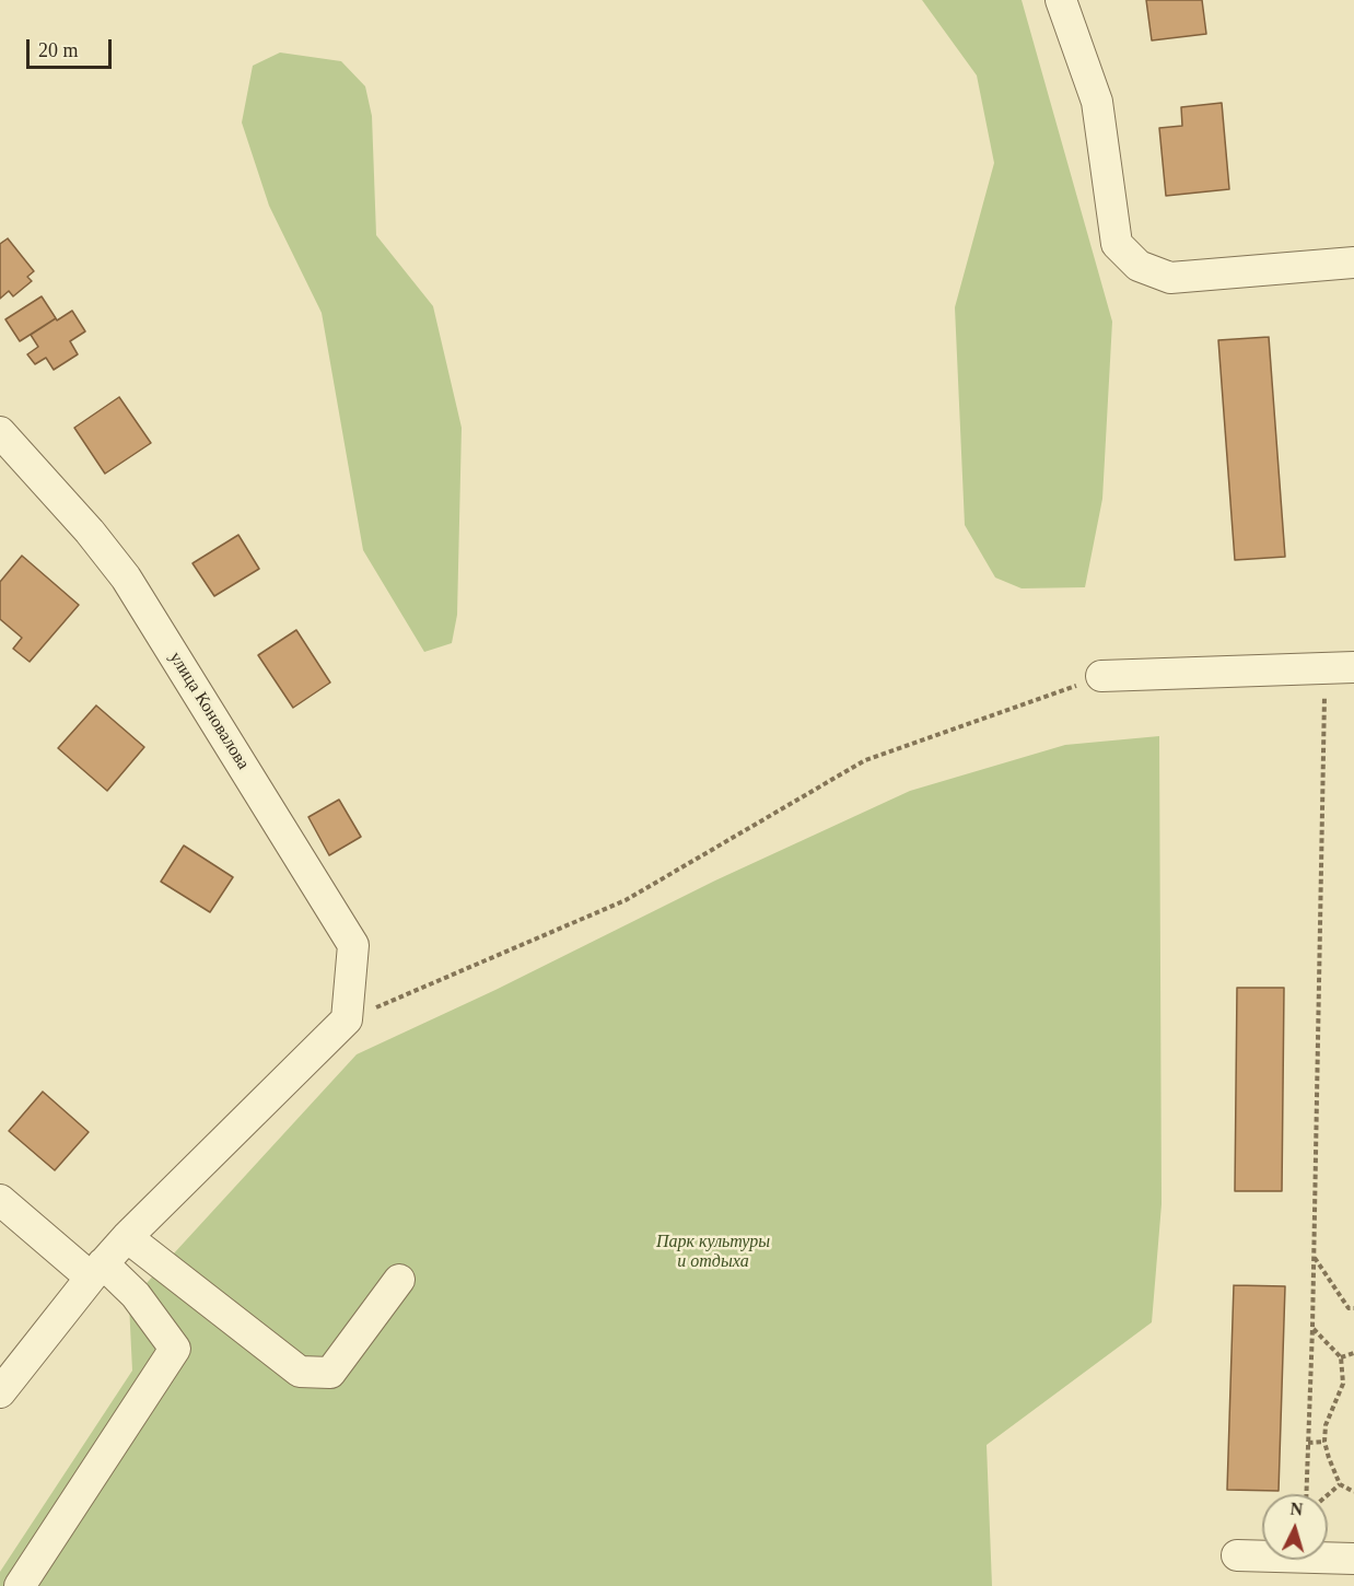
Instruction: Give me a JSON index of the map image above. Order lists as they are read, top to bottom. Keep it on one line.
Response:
{"streets":{"street":["улица Коновалова"]},"parks":["Парк культуры и отдыха"],"scale_bar":"20 m","north":"top"}
